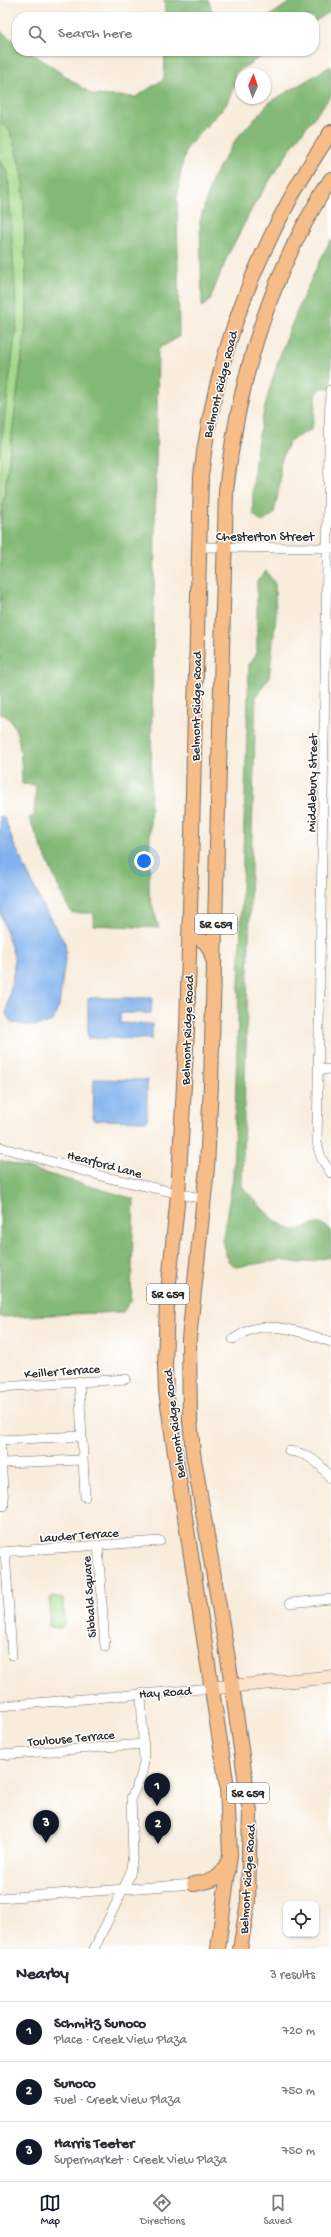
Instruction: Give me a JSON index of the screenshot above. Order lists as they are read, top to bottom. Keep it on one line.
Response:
{"streets":{"main road":["Belmont Ridge Road","SR 659"],"street":["Chesterton Street","Middlebury Street","Hearford Lane","Keiller Terrace","Lauder Terrace","Sibbald Square","Hay Road","Toulouse Terrace"]},"crossings":[["Belmont Ridge Road","Chesterton Street"],["Belmont Ridge Road","Hearford Lane"],["Belmont Ridge Road","Hay Road"],["Chesterton Street","Middlebury Street"],["Lauder Terrace","Sibbald Square"]],"north":"top","page":{"search":"Search here","pins":["1","3","2"],"heading":["Nearby","3 results"],"list":[{"mark":"1","name":"Schmitz Sunoco","note":"Place · Creek View Plaza","value":"720 m"},{"mark":"2","name":"Sunoco","note":"Fuel · Creek View Plaza","value":"750 m"},{"mark":"3","name":"Harris Teeter","note":"Supermarket · Creek View Plaza","value":"750 m"}],"nav":["Map","Directions","Saved"]}}
